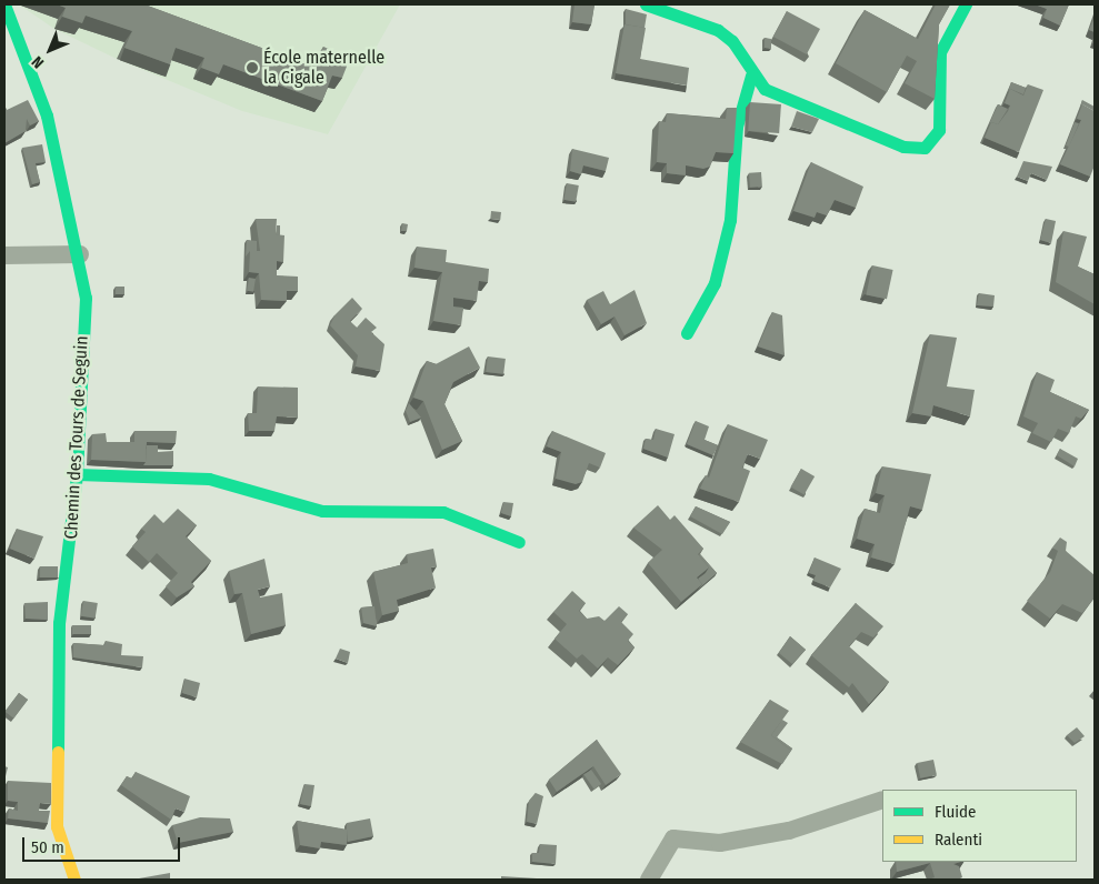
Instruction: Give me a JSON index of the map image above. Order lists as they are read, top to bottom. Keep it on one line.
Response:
{"streets":{"street":["Chemin des Tours de Seguin"]},"places":["École maternelle la Cigale"],"legend":["Fluide","Ralenti"],"scale_bar":"50 m","north":"bottom left"}
